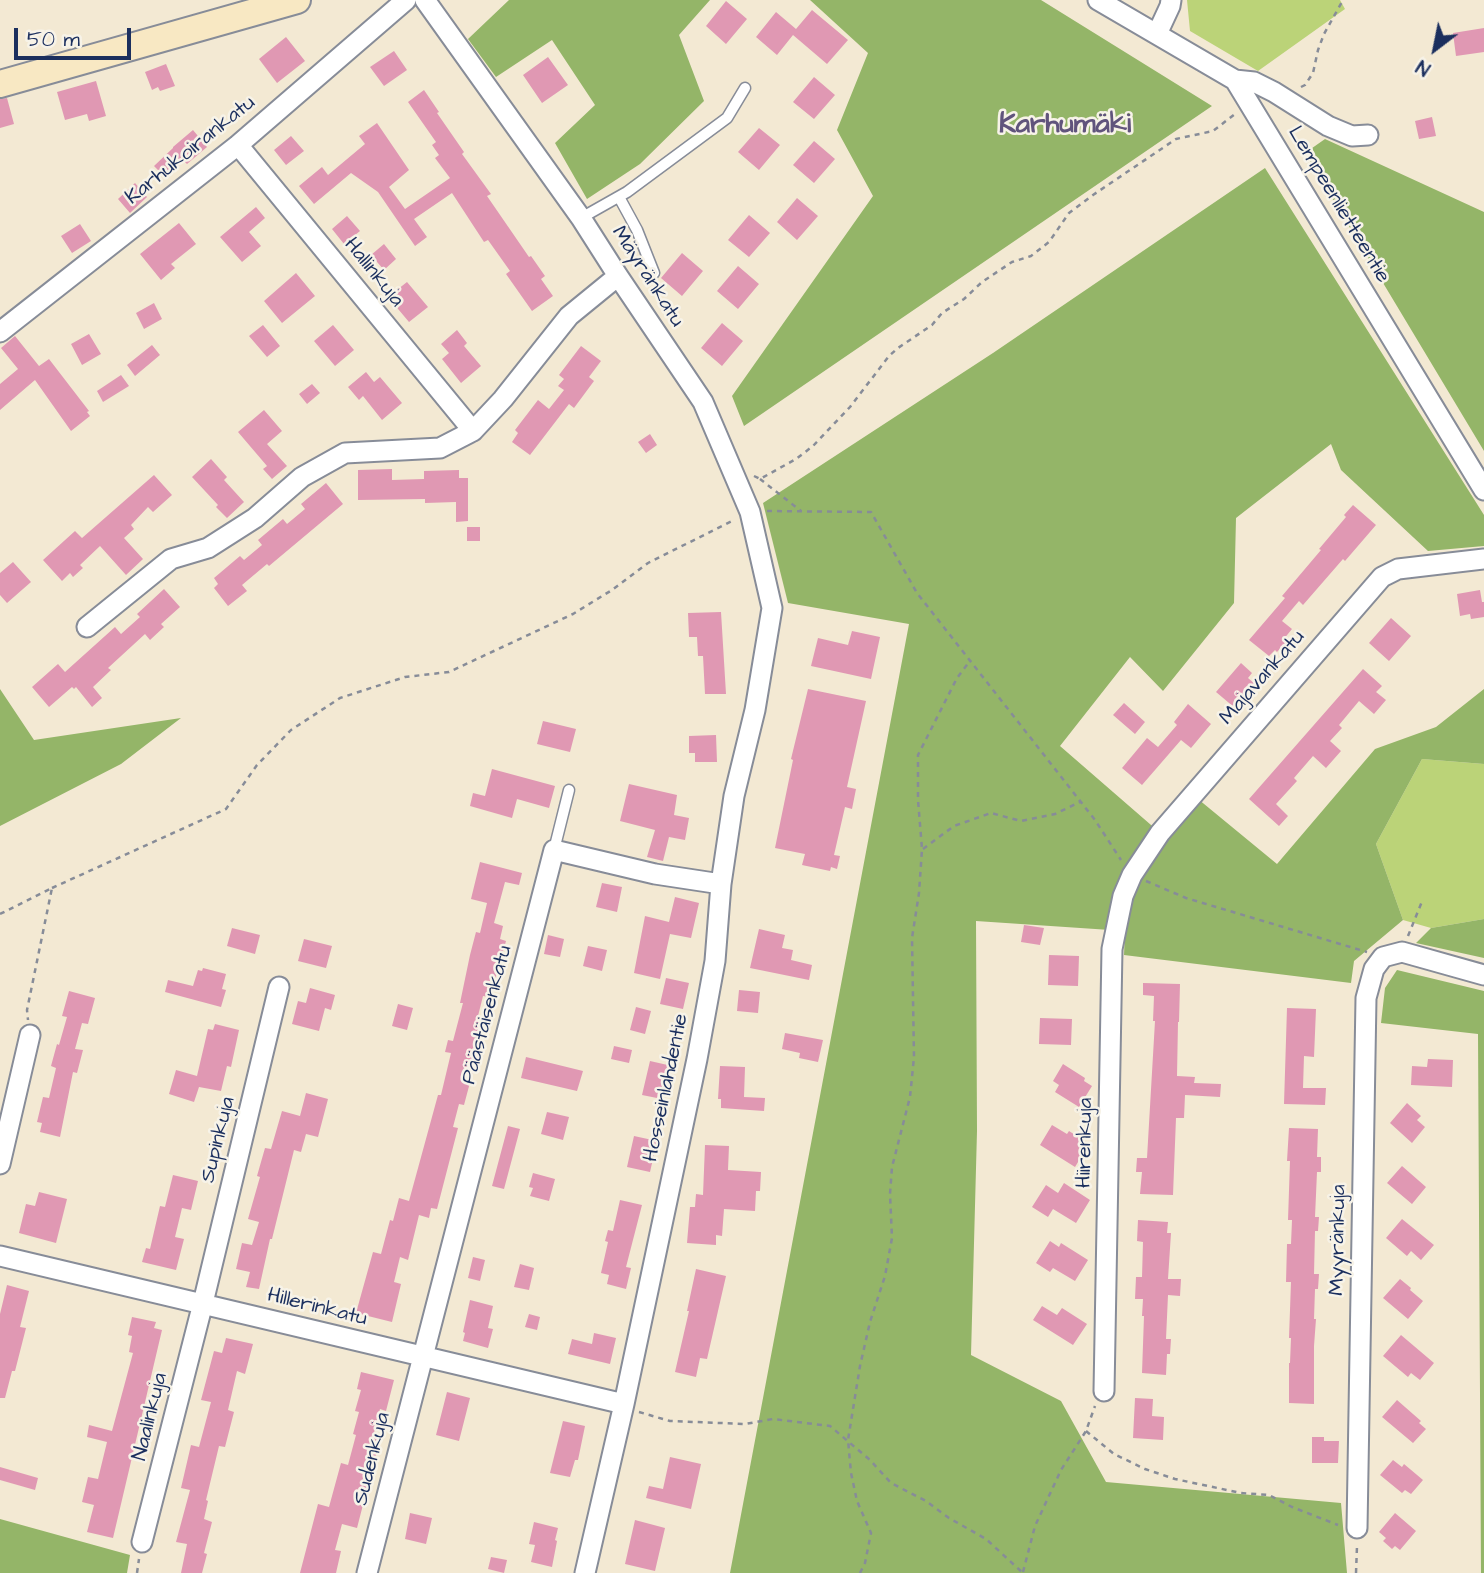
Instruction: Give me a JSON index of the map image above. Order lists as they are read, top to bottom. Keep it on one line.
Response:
{"streets":{"street":["Karhukoirankatu","Lempeenlietteentie","Hallinkuja","Mäyränkatu","Majavankatu","Päästäisenkatu","Hosseinlahdentie","Supinkuja","Hiirenkuja","Myyränkuja","Hillerinkatu","Naalinkuja","Sudenkuja"]},"crossings":[["Karhukoirankatu","Hallinkuja"],["Mäyränkatu","Hosseinlahdentie"],["Majavankatu","Hiirenkuja"],["Päästäisenkatu","Hillerinkatu"],["Päästäisenkatu","Sudenkuja"],["Hosseinlahdentie","Hillerinkatu"],["Supinkuja","Hillerinkatu"],["Supinkuja","Naalinkuja"],["Hillerinkatu","Naalinkuja"],["Hillerinkatu","Sudenkuja"]],"districts":["Karhumäki"],"scale_bar":"50 m","north":"bottom left"}
